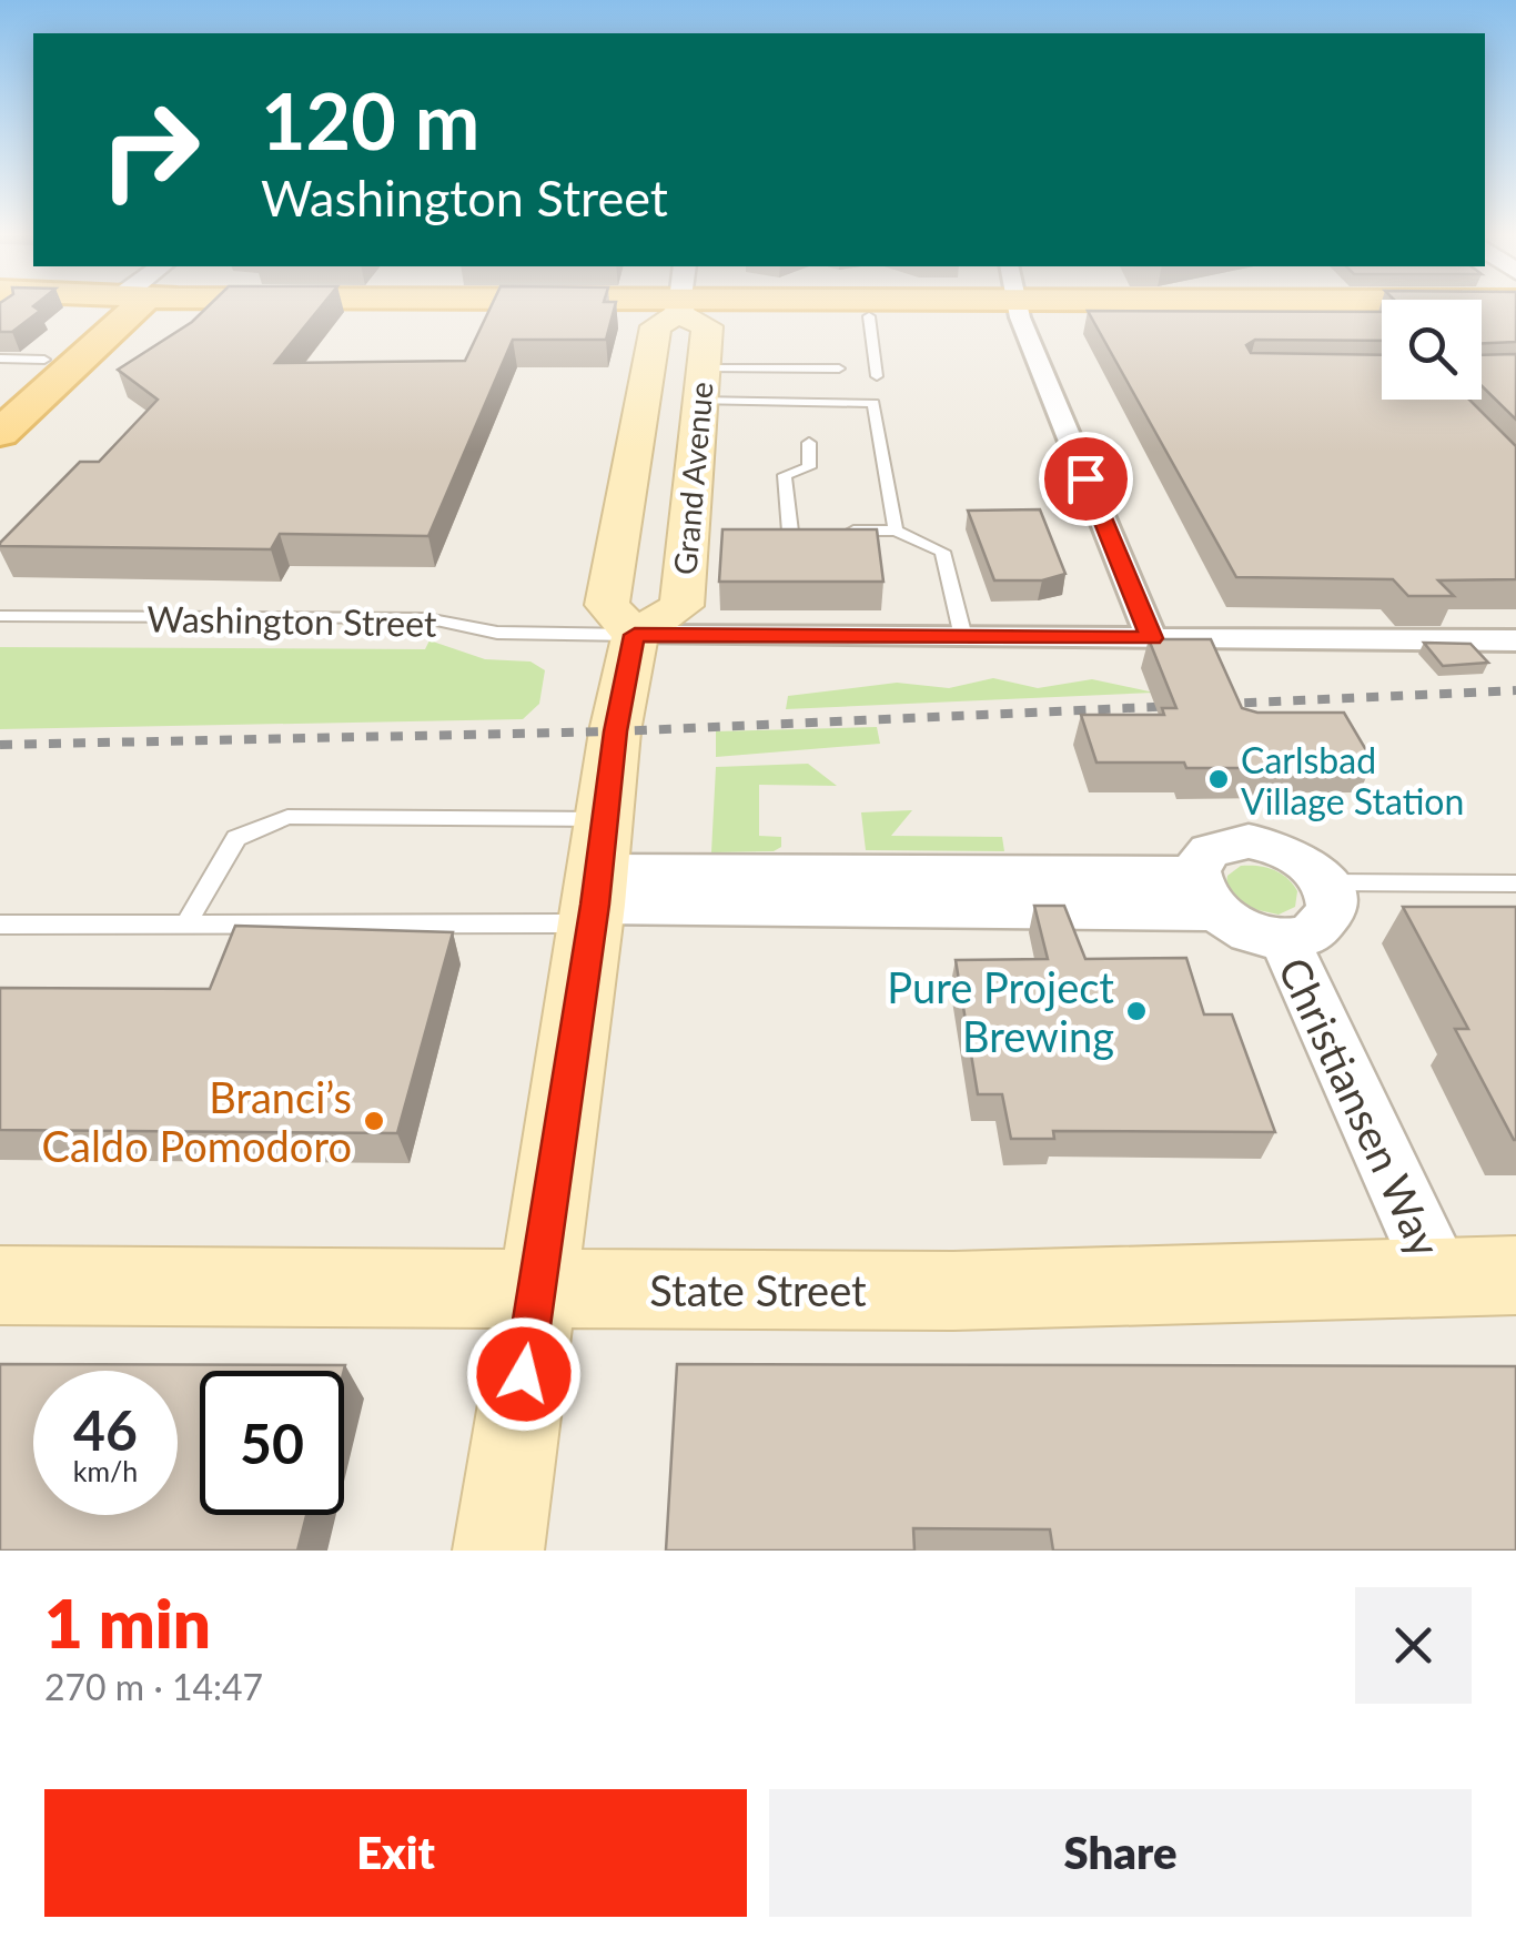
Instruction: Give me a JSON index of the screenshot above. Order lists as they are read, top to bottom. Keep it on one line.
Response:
{"streets":{"main road":["Grand Avenue","State Street"],"street":["Washington Street","Christiansen Way"]},"crossings":[["Grand Avenue","Washington Street"],["Christiansen Way","State Street"]],"places":["Carlsbad Village Station","Pure Project Brewing","Branci’s Caldo Pomodoro"],"page":{"turn":["120 m","Washington Street"],"speed":"46 km/h","limit":"50","heading":["1 min","270 m · 14:47"],"buttons":["Exit","Share"]}}
